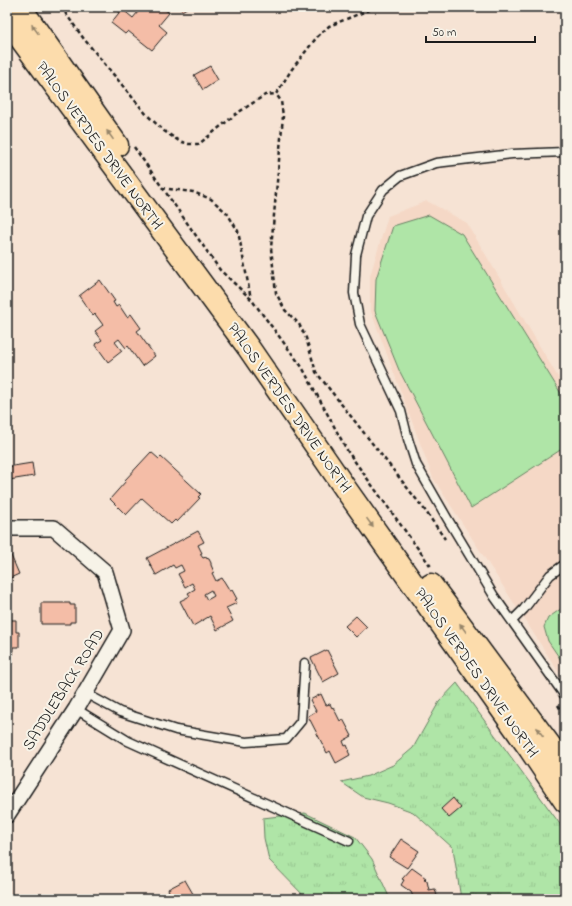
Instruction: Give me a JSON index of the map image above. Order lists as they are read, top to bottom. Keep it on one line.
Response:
{"streets":{"main road":["PALOS VERDES DRIVE NORTH"],"street":["SADDLEBACK ROAD"]},"scale_bar":"50 m"}
